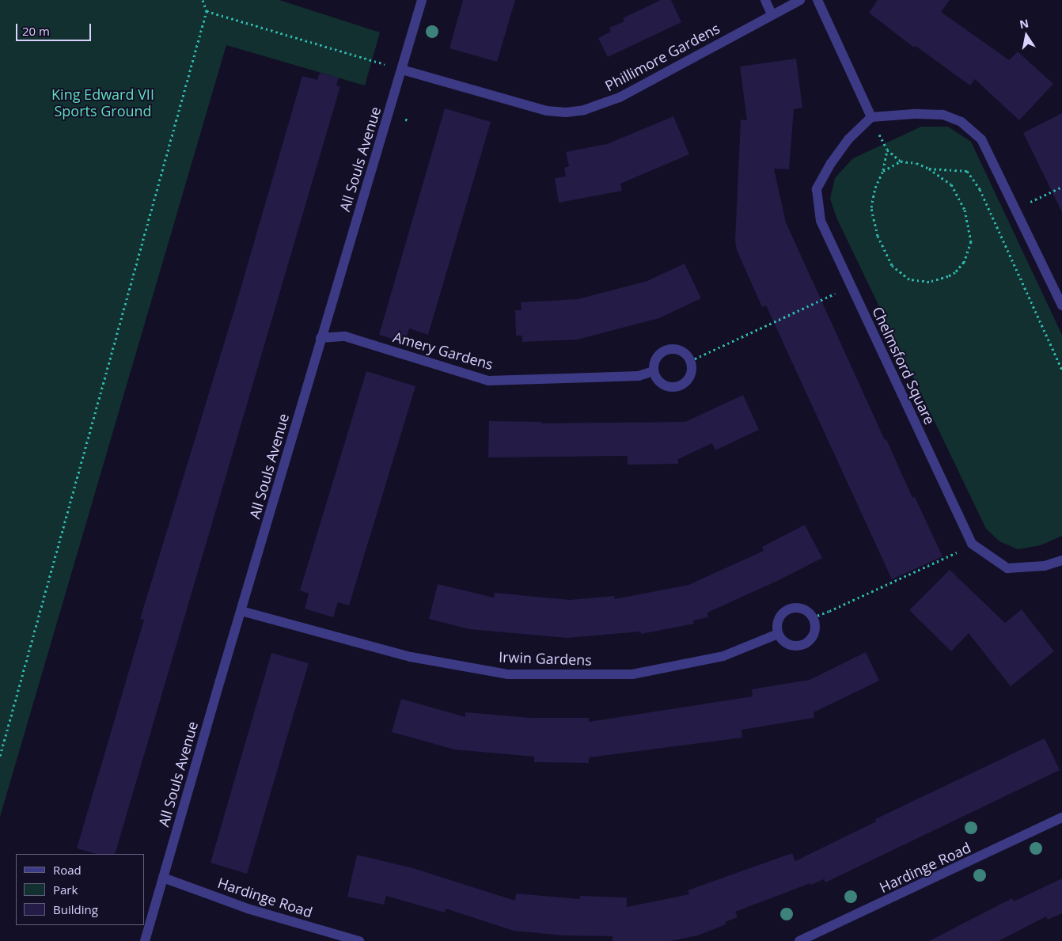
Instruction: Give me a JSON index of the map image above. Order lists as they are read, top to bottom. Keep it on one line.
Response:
{"streets":{"street":["Phillimore Gardens","All Souls Avenue","Amery Gardens","Chelmsford Square","Irwin Gardens","Hardinge Road"]},"crossings":[["Phillimore Gardens","All Souls Avenue"],["All Souls Avenue","Amery Gardens"],["All Souls Avenue","Irwin Gardens"],["All Souls Avenue","Hardinge Road"]],"parks":["King Edward VII Sports Ground"],"legend":["Road","Park","Building"],"scale_bar":"20 m","north":"top"}
